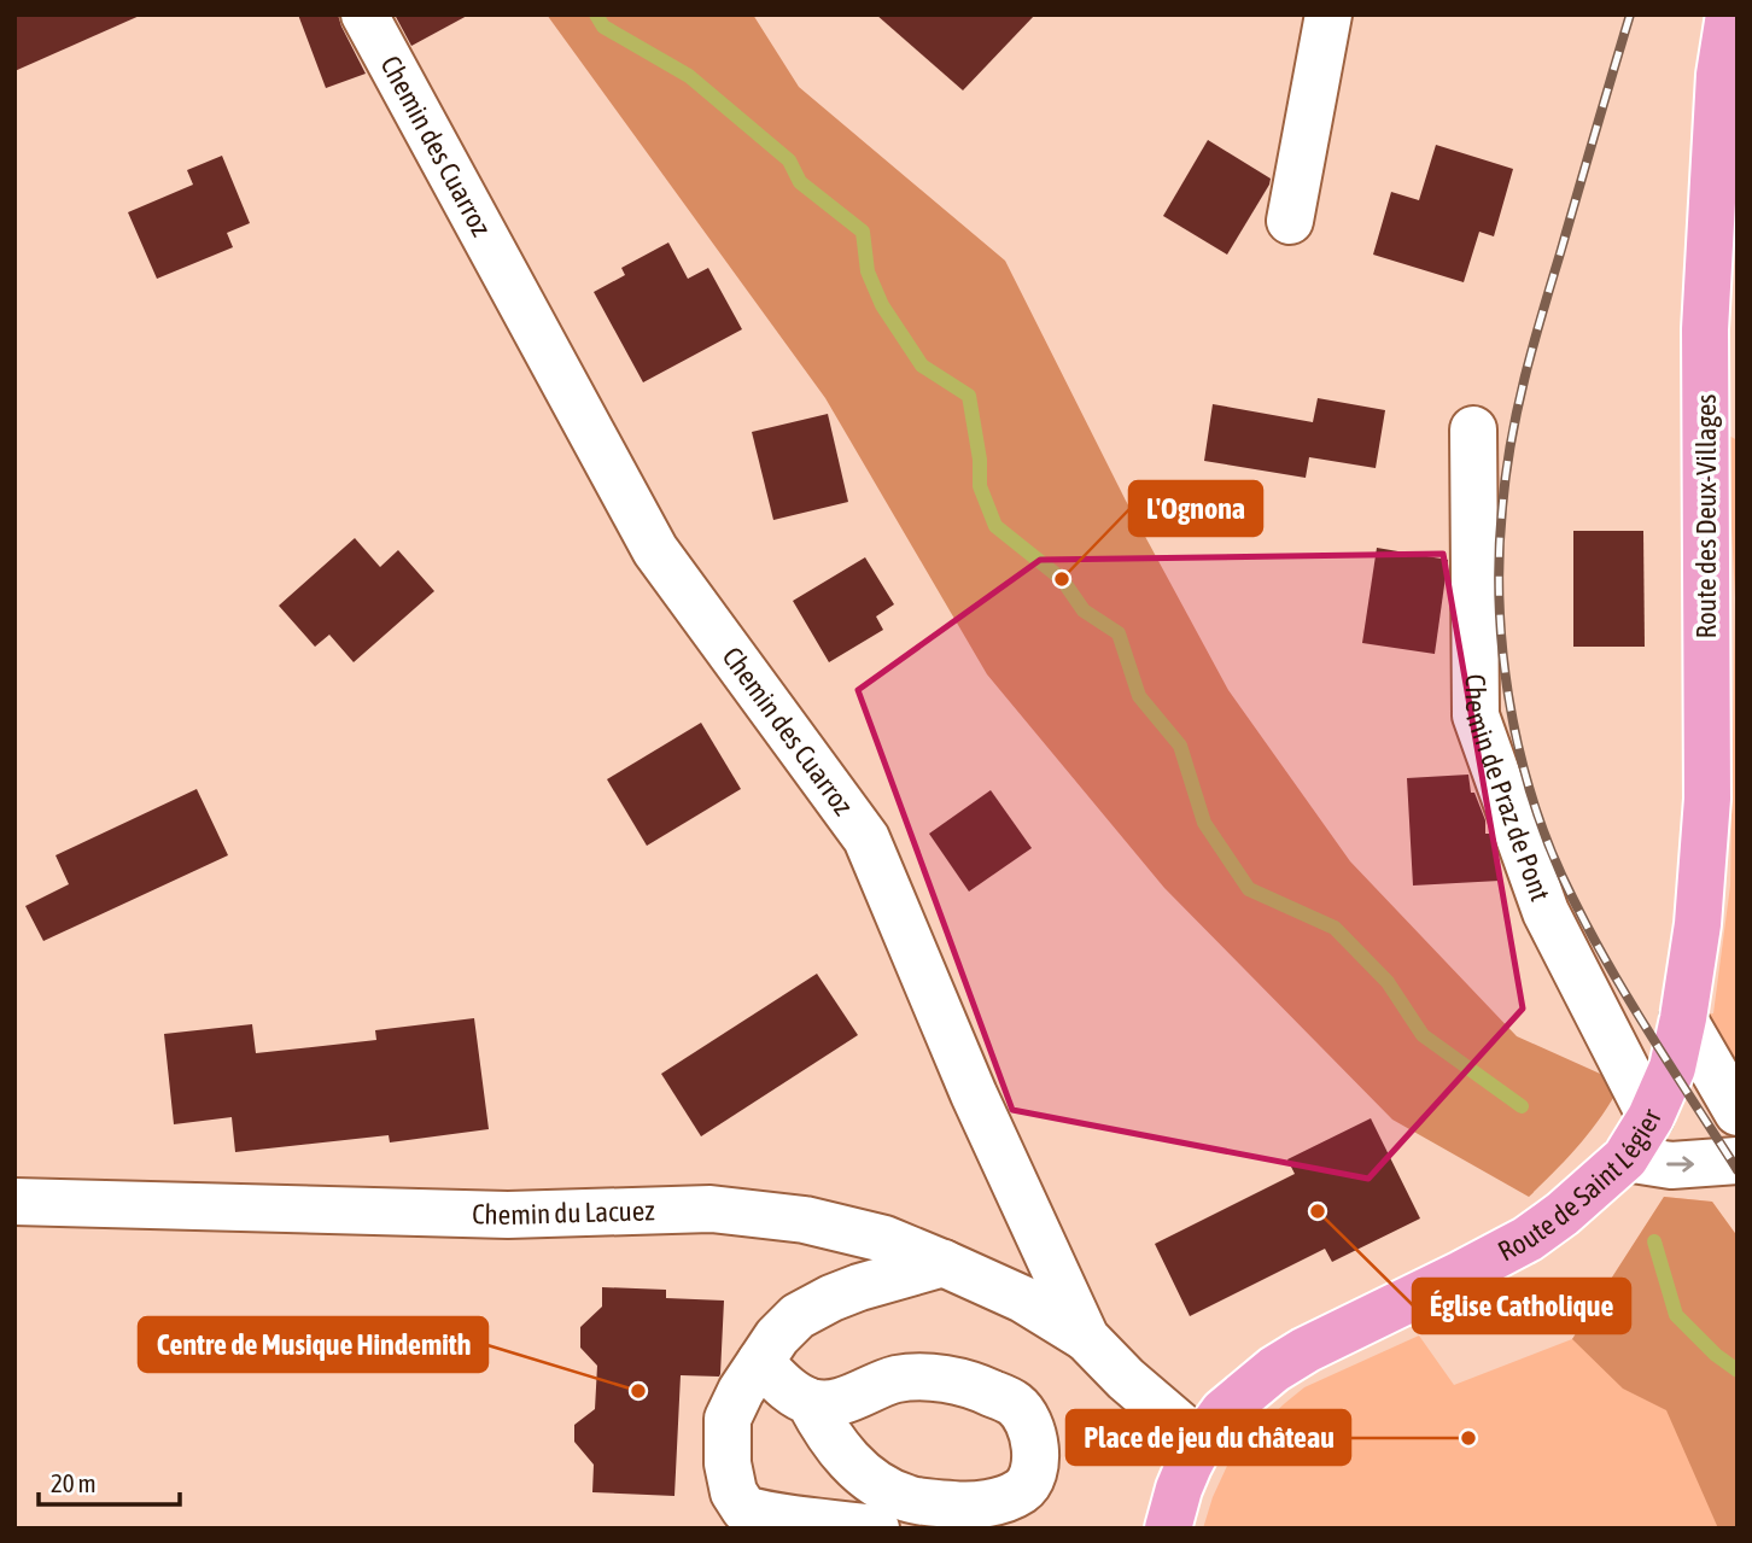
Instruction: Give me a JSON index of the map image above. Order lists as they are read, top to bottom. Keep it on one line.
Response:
{"streets":{"main road":["Route des Deux-Villages","Route de Saint Légier"],"street":["Chemin des Cuarroz","Chemin de Praz de Pont","Chemin du Lacuez"]},"crossings":[["Chemin des Cuarroz","Route de Saint Légier"],["Chemin des Cuarroz","Chemin du Lacuez"],["Route des Deux-Villages","Route de Saint Légier"],["Chemin de Praz de Pont","Route de Saint Légier"]],"places":["L'Ognona","Église Catholique","Centre de Musique Hindemith","Place de jeu du château"],"scale_bar":"20 m"}
